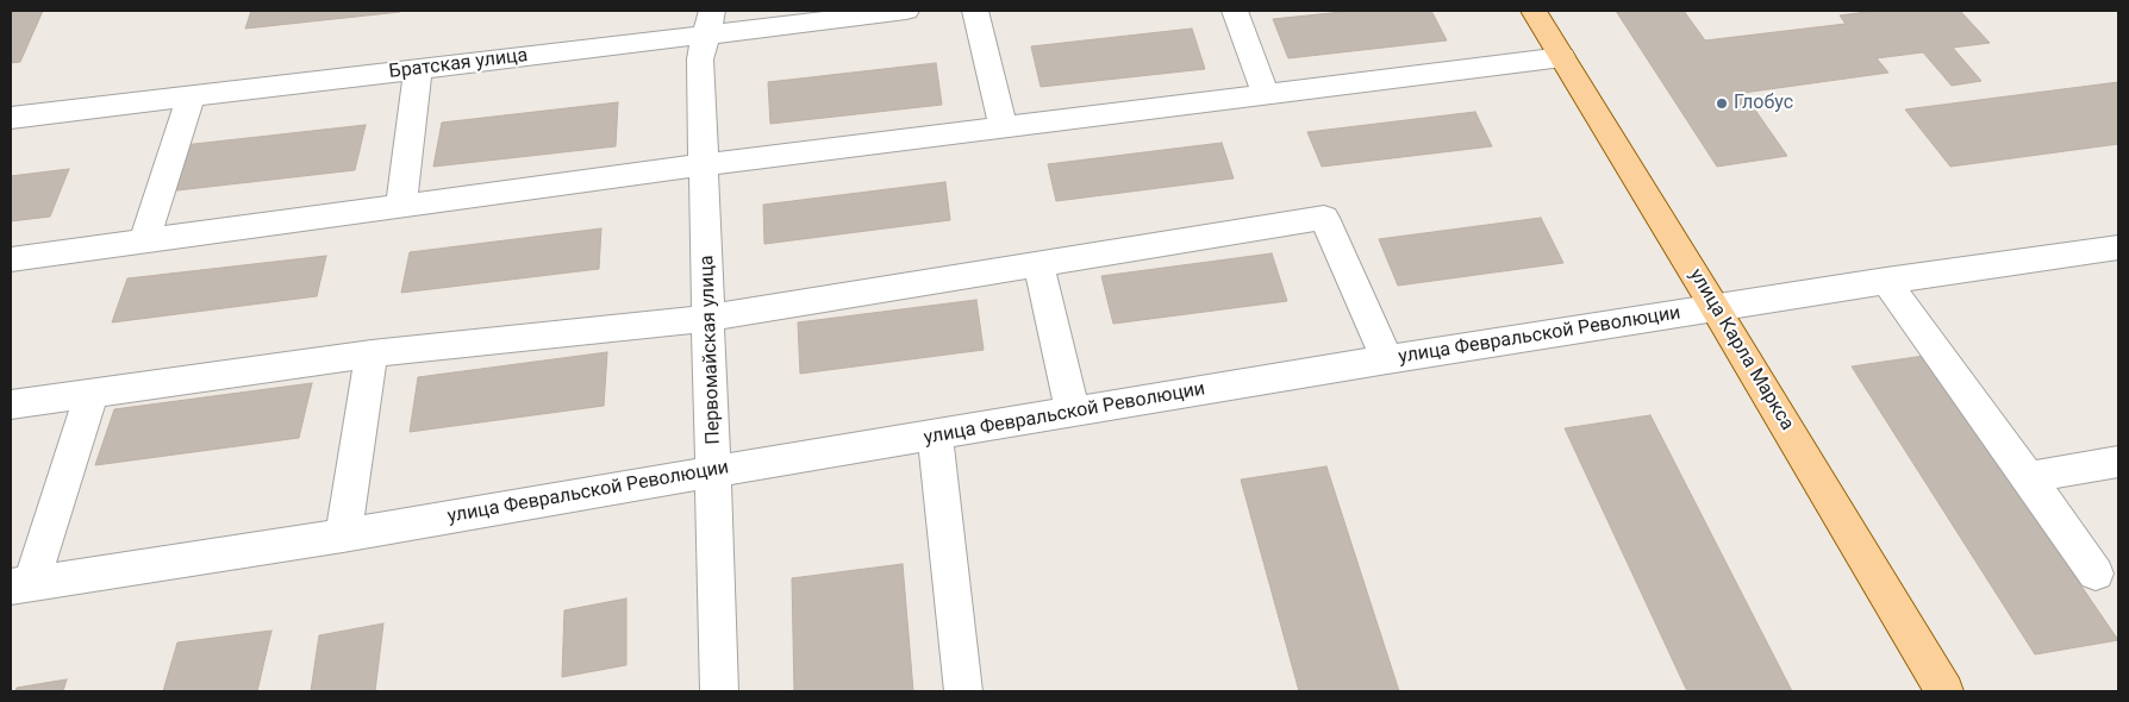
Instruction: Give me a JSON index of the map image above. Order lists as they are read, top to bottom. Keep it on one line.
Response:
{"streets":{"main road":["улица Карла Маркса"],"street":["Братская улица","улица Февральской Революции","Первомайская улица"]},"crossings":[["Братская улица","Первомайская улица"],["улица Февральской Революции","Первомайская улица"],["улица Февральской Революции","улица Карла Маркса"]],"places":["Глобус"]}
